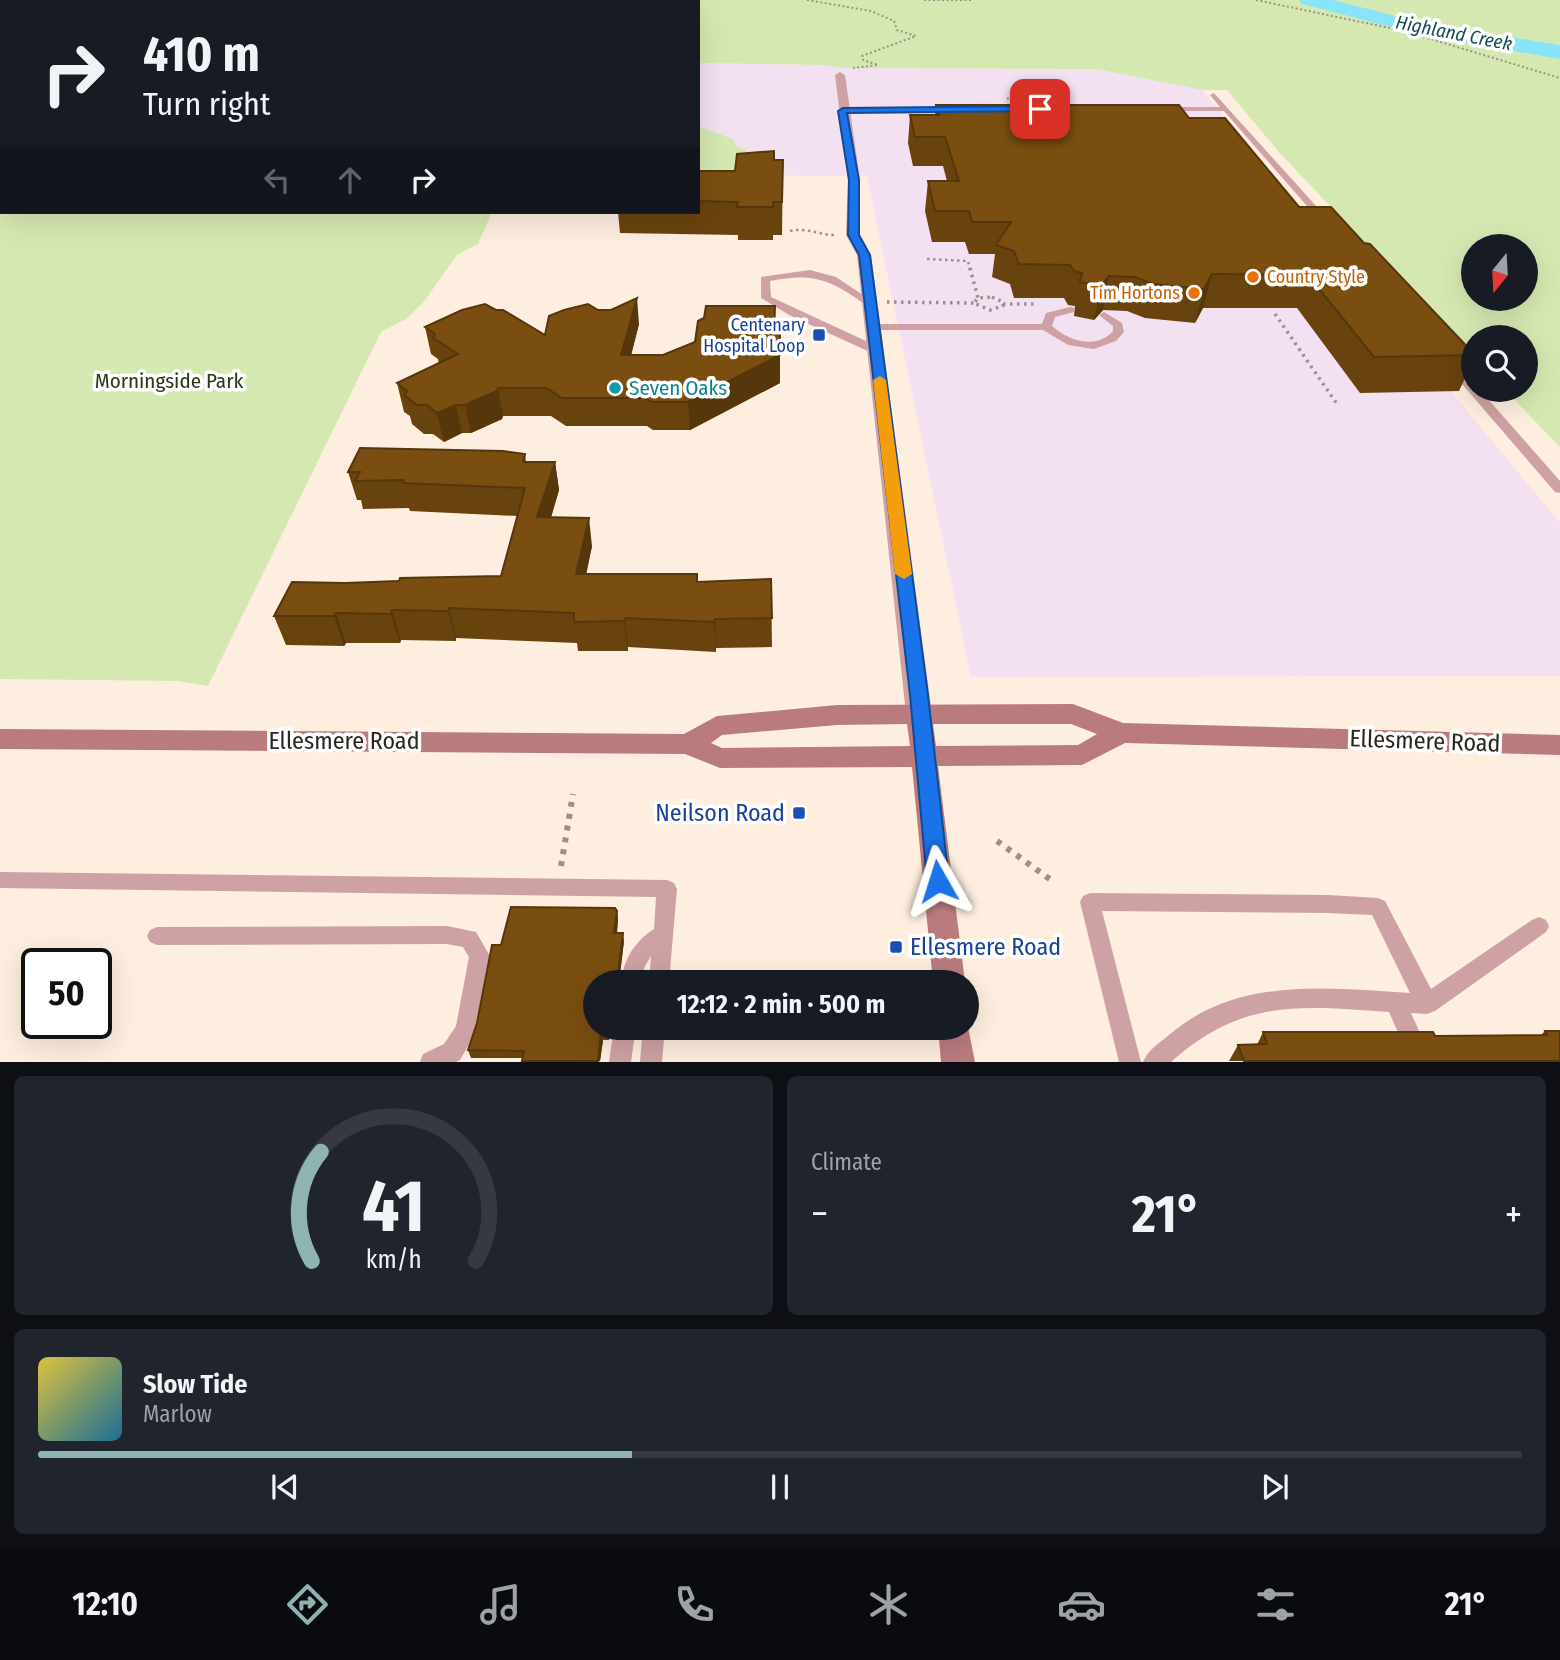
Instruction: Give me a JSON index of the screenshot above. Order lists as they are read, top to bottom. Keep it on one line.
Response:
{"streets":{"main road":["Ellesmere Road"]},"water":["Highland Creek"],"parks":["Morningside Park"],"places":{"other":["Country Style","Tim Hortons","Seven Oaks"],"transit":["Centenary Hospital Loop","Neilson Road","Ellesmere Road"]},"north":"bottom","page":{"turn":["410 m","Turn right"],"limit":"50","trip":"12:12 · 2 min · 500 m","tile":"Climate","heat":["−","21°","+"],"song":["Slow Tide","Marlow"],"tabs":["12:10","21°"],"gauge":["41","km/h"]}}
